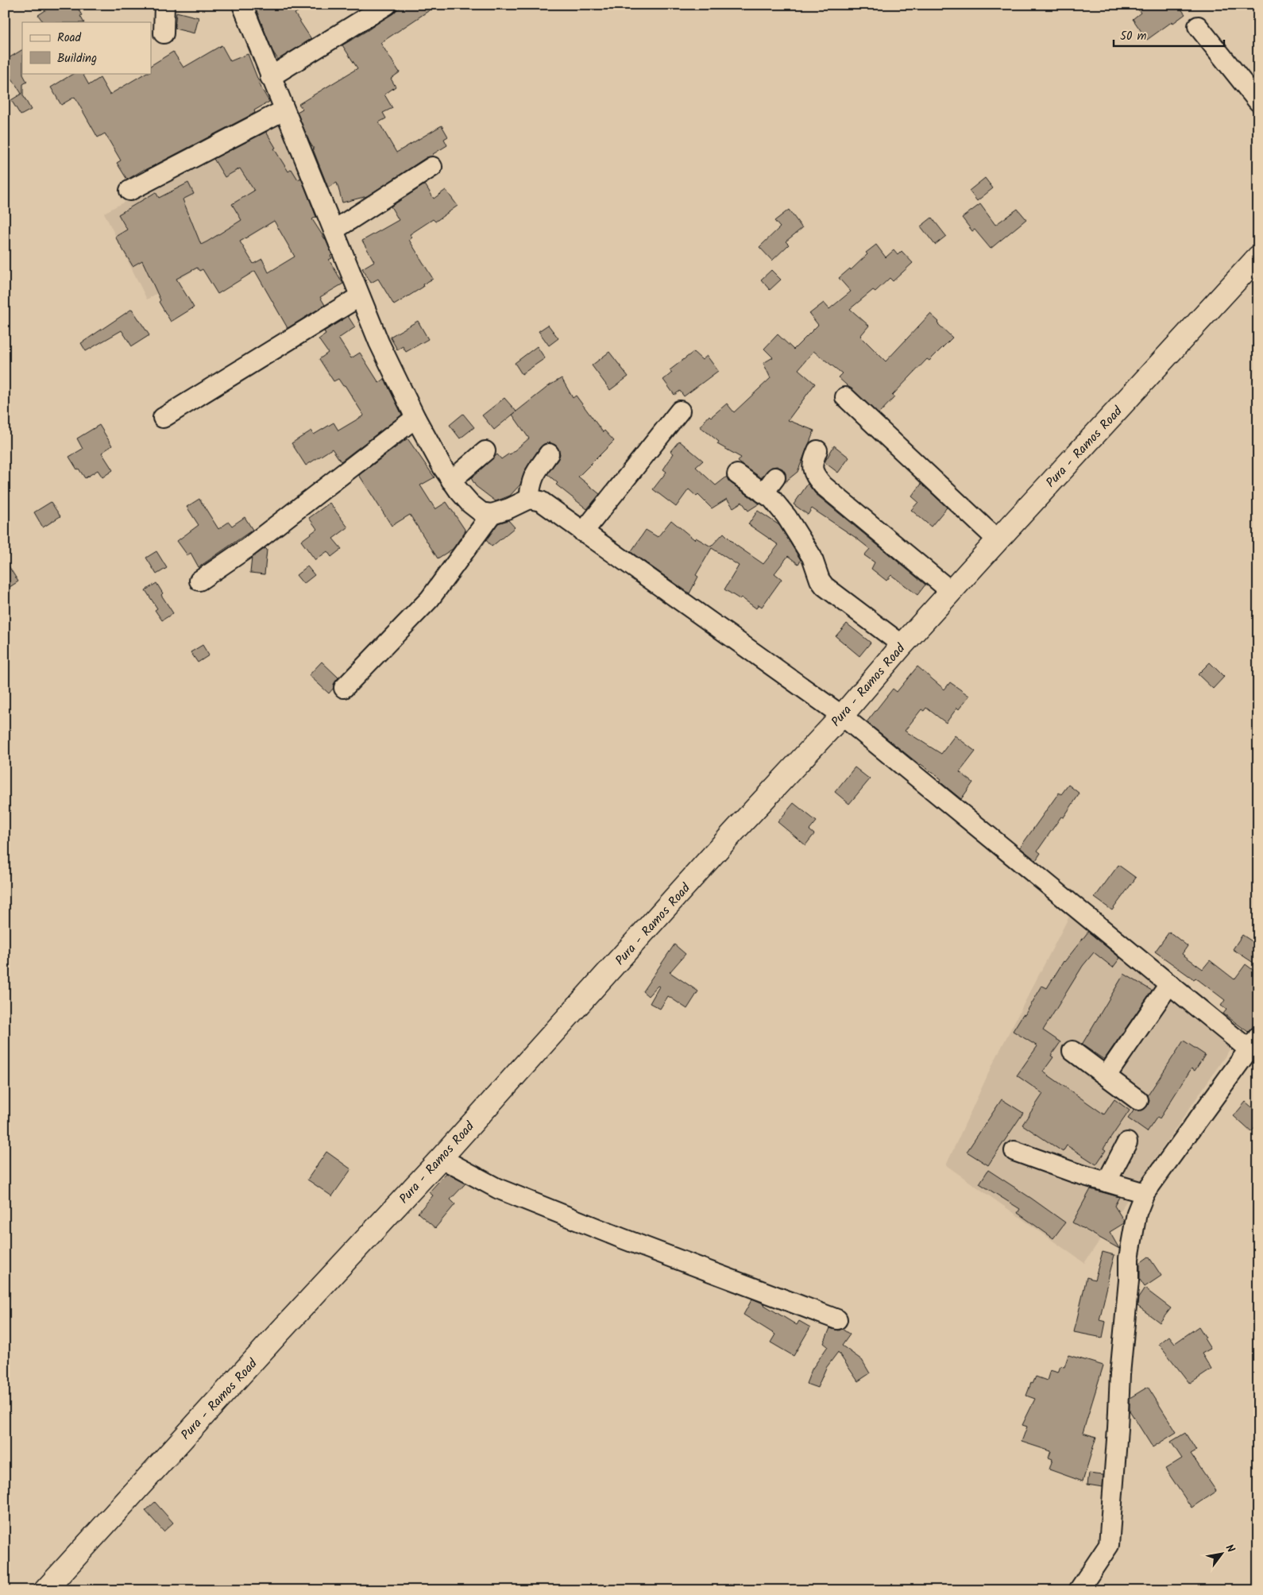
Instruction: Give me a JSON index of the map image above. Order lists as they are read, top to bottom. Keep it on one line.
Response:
{"streets":{"main road":["Pura - Ramos Road"]},"legend":["Road","Building"],"scale_bar":"50 m","north":"top right"}
